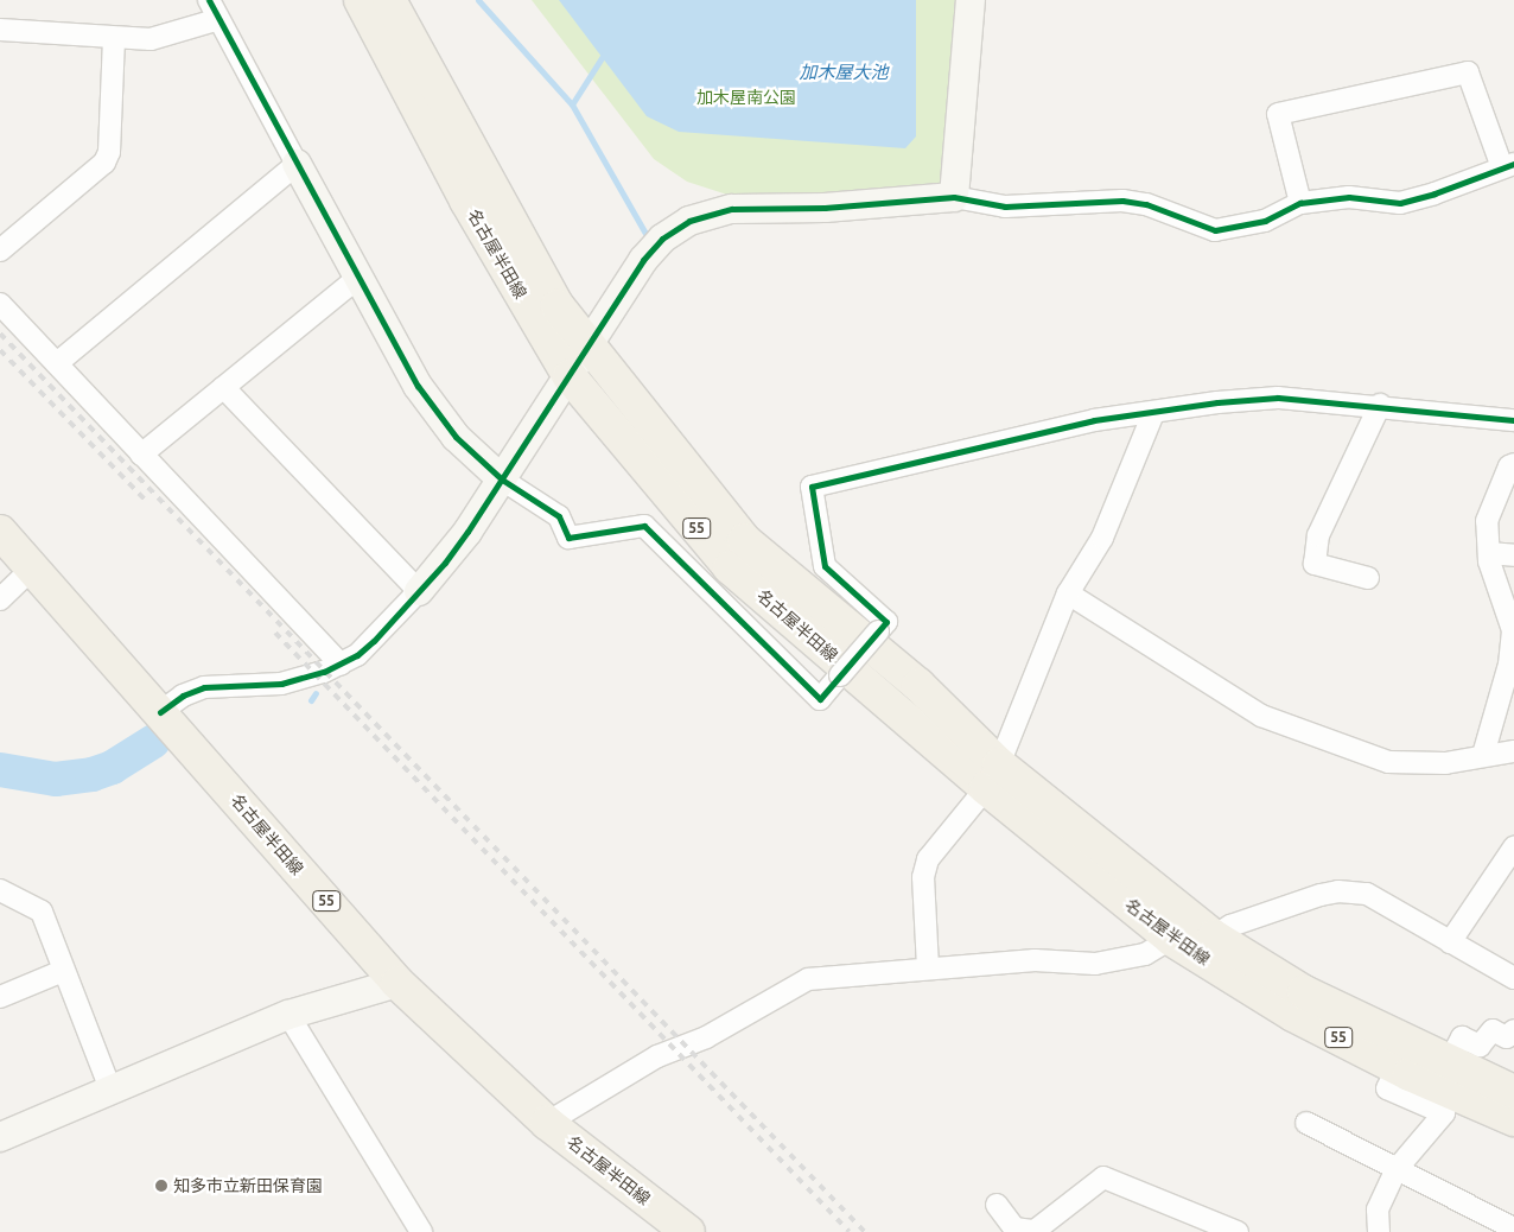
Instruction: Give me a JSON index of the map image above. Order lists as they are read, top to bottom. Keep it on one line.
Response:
{"streets":{"main road":["名古屋半田線","55"]},"water":["加木屋大池"],"parks":["加木屋南公園"],"places":["知多市立新田保育園"]}
